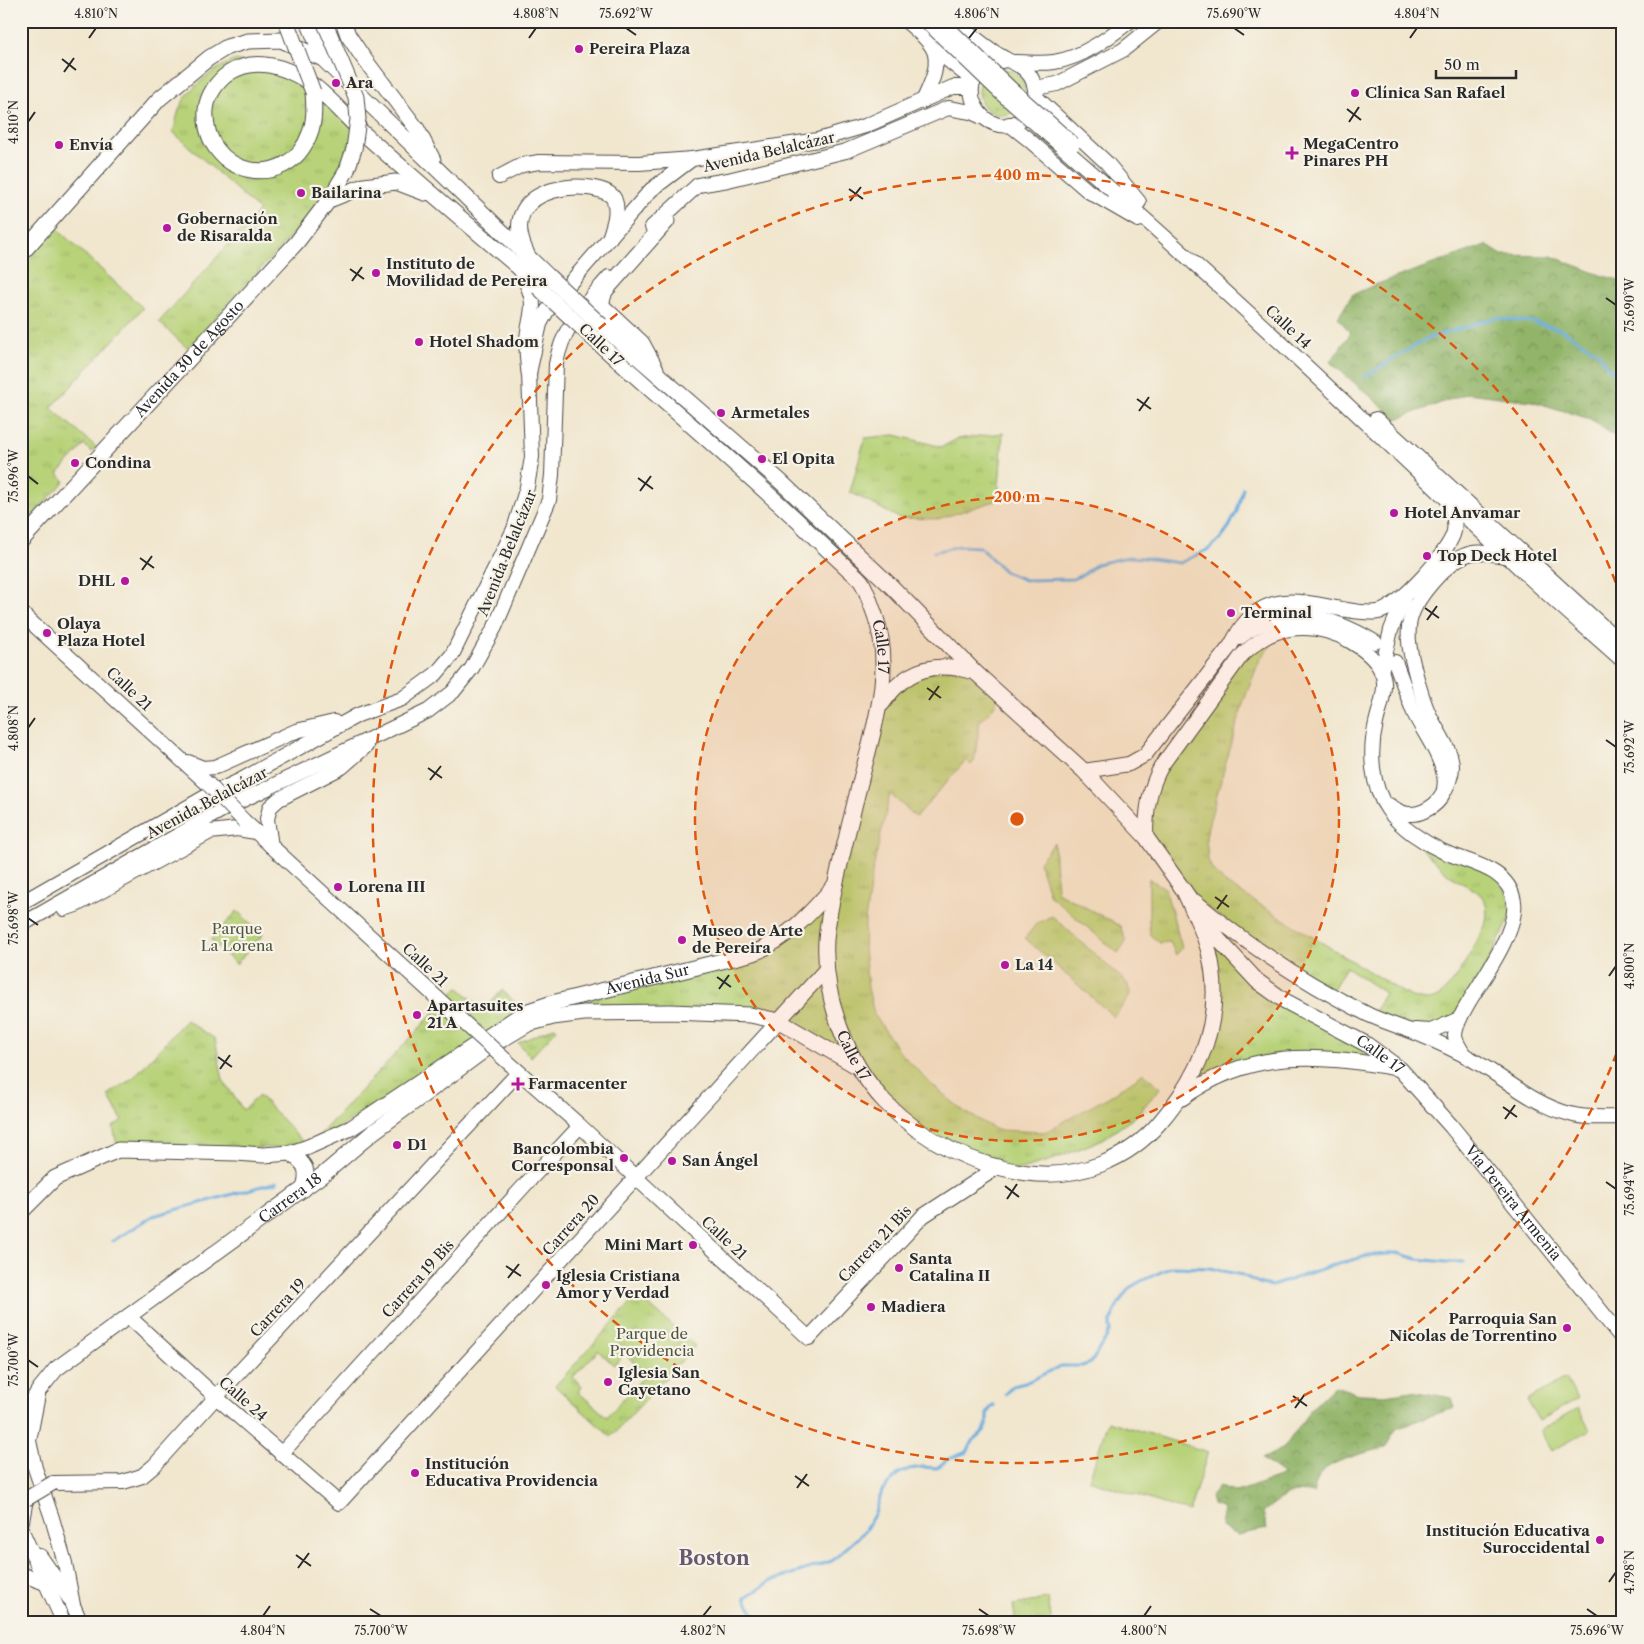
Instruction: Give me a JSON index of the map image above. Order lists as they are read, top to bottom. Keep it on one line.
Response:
{"streets":{"main road":["Avenida Belalcázar","Calle 14","Calle 17","Avenida 30 de Agosto","Calle 21","Avenida Sur","Carrera 18","Vía Pereira Armenia","Carrera 20","Carrera 21 Bis","Carrera 19 Bis","Carrera 19","Calle 24"]},"crossings":[["Calle 17","Avenida Sur"],["Calle 17","Vía Pereira Armenia"],["Calle 17","Carrera 20"],["Calle 17","Carrera 21 Bis"],["Calle 21","Carrera 20"],["Calle 21","Carrera 21 Bis"],["Calle 21","Carrera 19 Bis"],["Calle 21","Carrera 19"],["Avenida Sur","Carrera 18"],["Avenida Sur","Carrera 20"],["Carrera 18","Calle 24"],["Carrera 20","Calle 24"],["Carrera 19 Bis","Calle 24"],["Carrera 19","Calle 24"]],"districts":["Boston"],"parks":["Parque La Lorena","Parque de Providencia"],"places":{"other":["Pereira Plaza","Ara","Clínica San Rafael","Envía","Bailarina","Gobernación de Risaralda","Instituto de Movilidad de Pereira","Hotel Shadom","Armetales","El Opita","Condina","Hotel Anvamar","Top Deck Hotel","DHL","Terminal","Olaya Plaza Hotel","Lorena III","Museo de Arte de Pereira","La 14","Apartasuites 21 A","D1","Bancolombia Corresponsal","San Ángel","Mini Mart","Santa Catalina II","Iglesia Cristiana Amor y Verdad","Madiera","Parroquia San Nicolas de Torrentino","Iglesia San Cayetano","Institución Educativa Providencia","Institución Educativa Suroccidental"],"health":["MegaCentro Pinares PH","Farmacenter"]},"scale_bar":"50 m","coordinates":["4.810°N","4.808°N","75.692°W","4.806°N","75.690°W","4.804°N","75.696°W","75.698°W","4.800°N","75.694°W","75.700°W","4.798°N","4.802°N"],"rings":["400 m","200 m"]}
